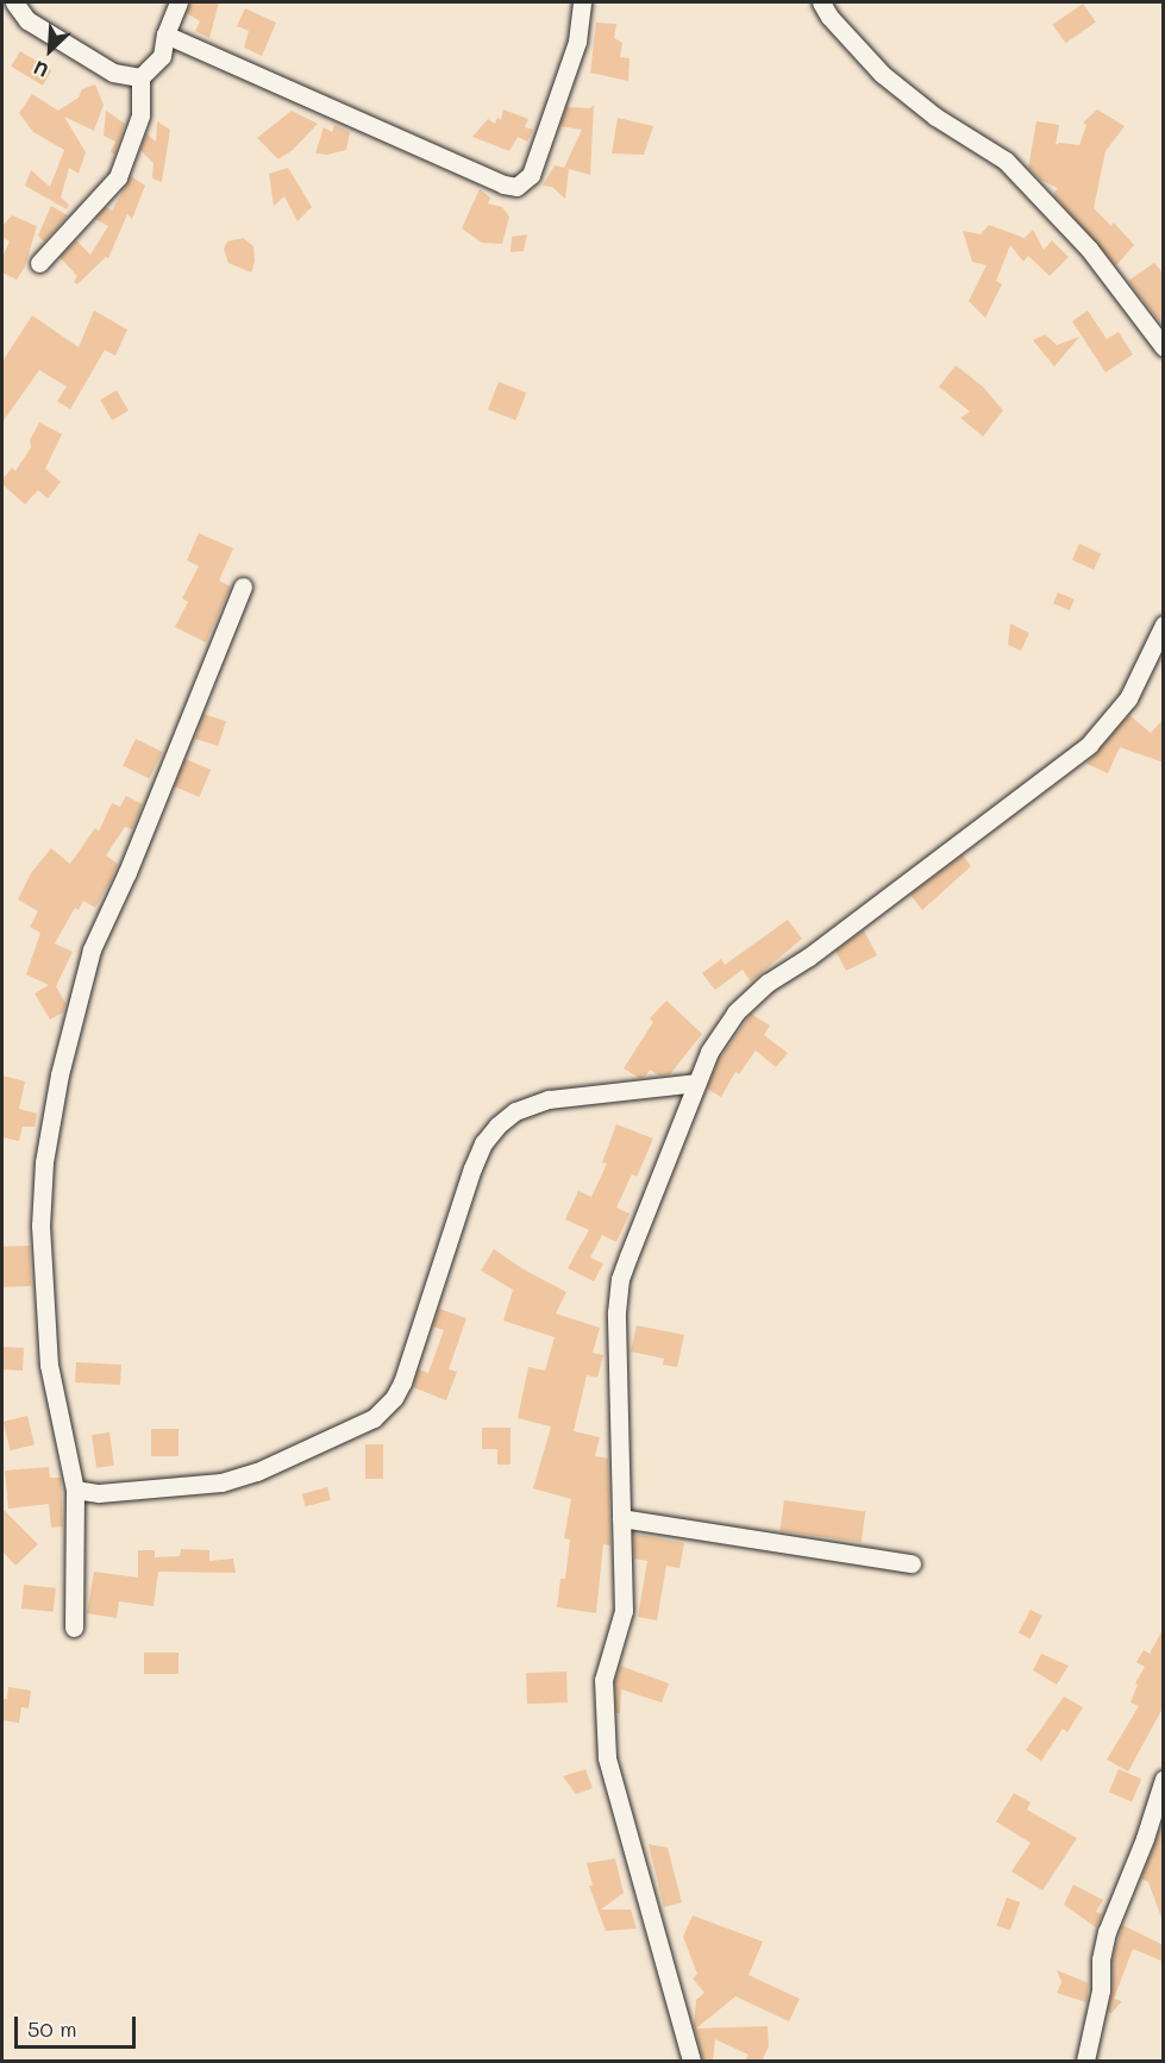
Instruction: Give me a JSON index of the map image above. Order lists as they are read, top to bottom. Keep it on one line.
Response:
{"scale_bar":"50 m","north":"bottom left"}
